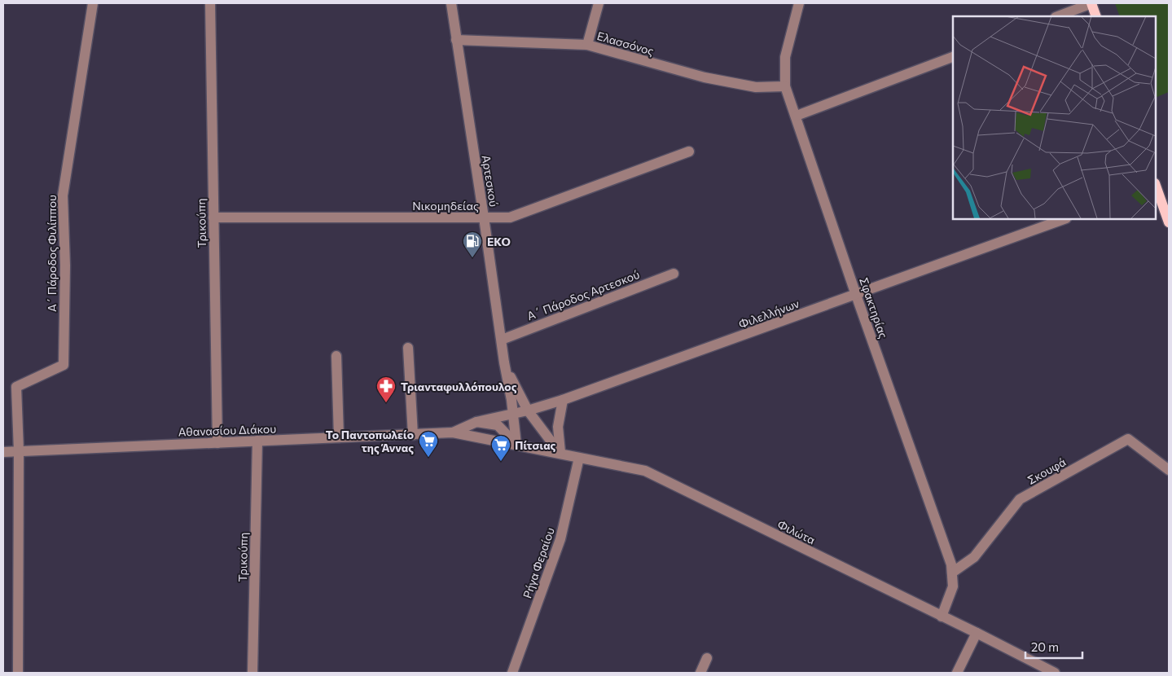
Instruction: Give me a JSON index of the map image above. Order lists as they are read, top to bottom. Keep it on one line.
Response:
{"streets":{"street":["Ελασσόνος","Αρτεσκού","Νικομηδείας","Τρικούπη","Α΄ Πάροδος Φιλίππου","Α΄ Πάροδος Αρτεσκού","Σφακτηρίας","Φιλελλήνων","Αθανασίου Διάκου","Σκουφά","Φιλώτα","Ρήγα Φεραίου"]},"crossings":[["Ελασσόνος","Αρτεσκού"],["Ελασσόνος","Σφακτηρίας"],["Αρτεσκού","Νικομηδείας"],["Αρτεσκού","Α΄ Πάροδος Αρτεσκού"],["Αρτεσκού","Φιλελλήνων"],["Αρτεσκού","Αθανασίου Διάκου"],["Αρτεσκού","Φιλώτα"],["Νικομηδείας","Τρικούπη"],["Τρικούπη","Αθανασίου Διάκου"],["Α΄ Πάροδος Φιλίππου","Αθανασίου Διάκου"],["Σφακτηρίας","Φιλελλήνων"],["Σφακτηρίας","Σκουφά"],["Σφακτηρίας","Φιλώτα"],["Φιλελλήνων","Αθανασίου Διάκου"],["Αθανασίου Διάκου","Φιλώτα"],["Φιλώτα","Ρήγα Φεραίου"]],"places":{"fuel station":["ΕΚΟ"],"pharmacy":["Τριανταφυλλόπουλος"],"supermarket":["Το Παντοπωλείο της Άννας","Πίτσιας"]},"scale_bar":"20 m"}
